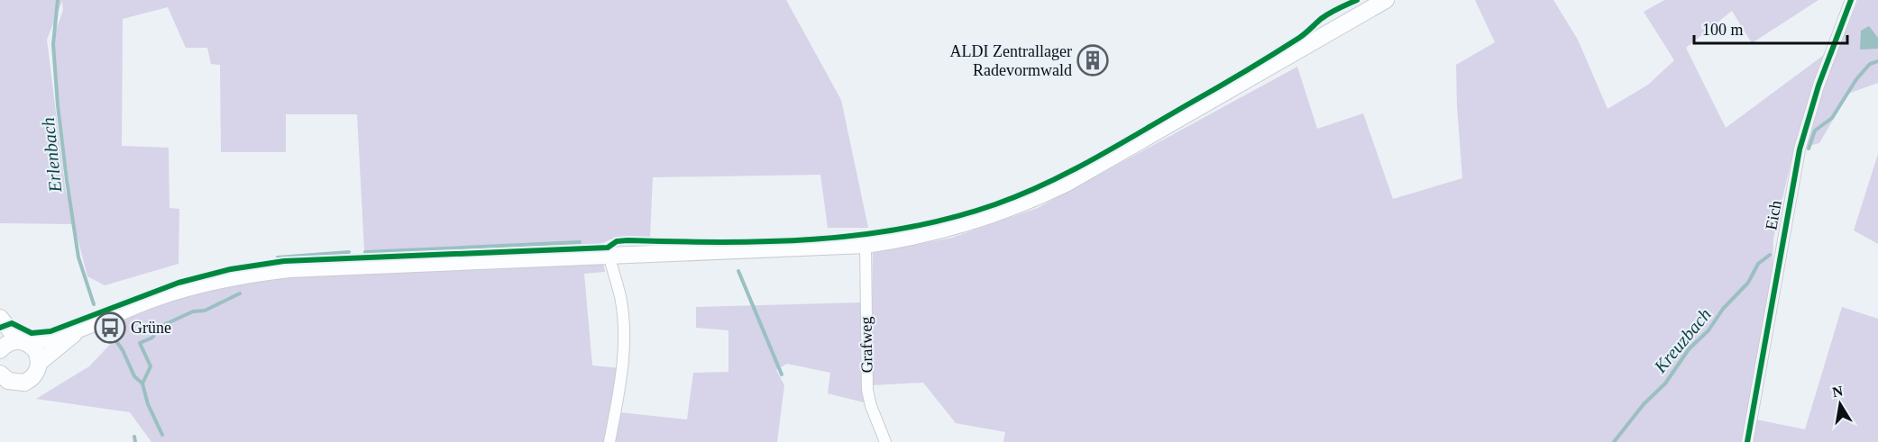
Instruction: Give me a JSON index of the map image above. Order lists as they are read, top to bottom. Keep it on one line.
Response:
{"streets":{"street":["Eich","Grafweg"]},"water":["Erlenbach","Kreuzbach"],"places":{"building":["ALDI Zentrallager Radevormwald"],"bus stop":["Grüne"]},"scale_bar":"100 m","north":"top"}
